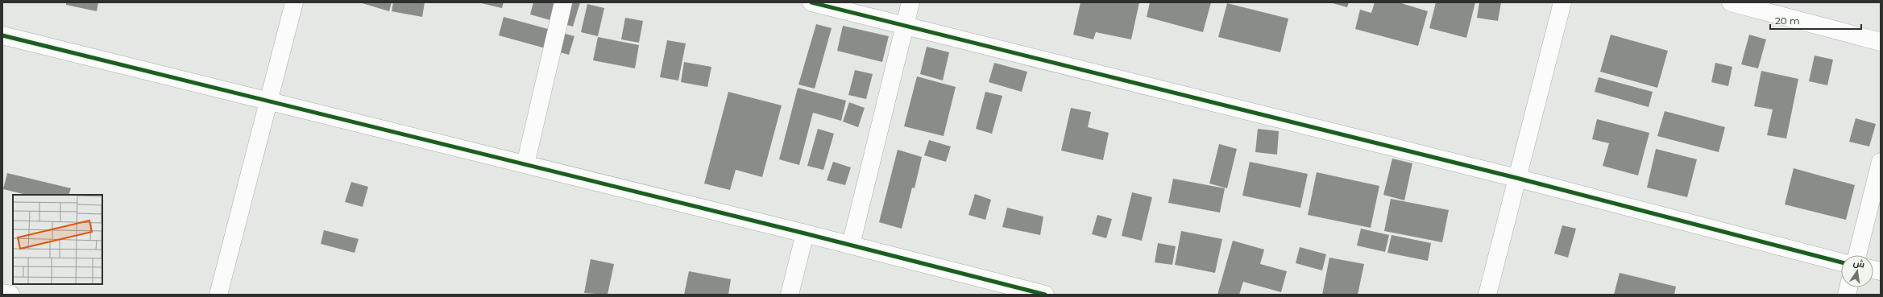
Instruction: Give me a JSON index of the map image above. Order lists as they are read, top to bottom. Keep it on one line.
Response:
{"scale_bar":"20 m","north":"top"}
